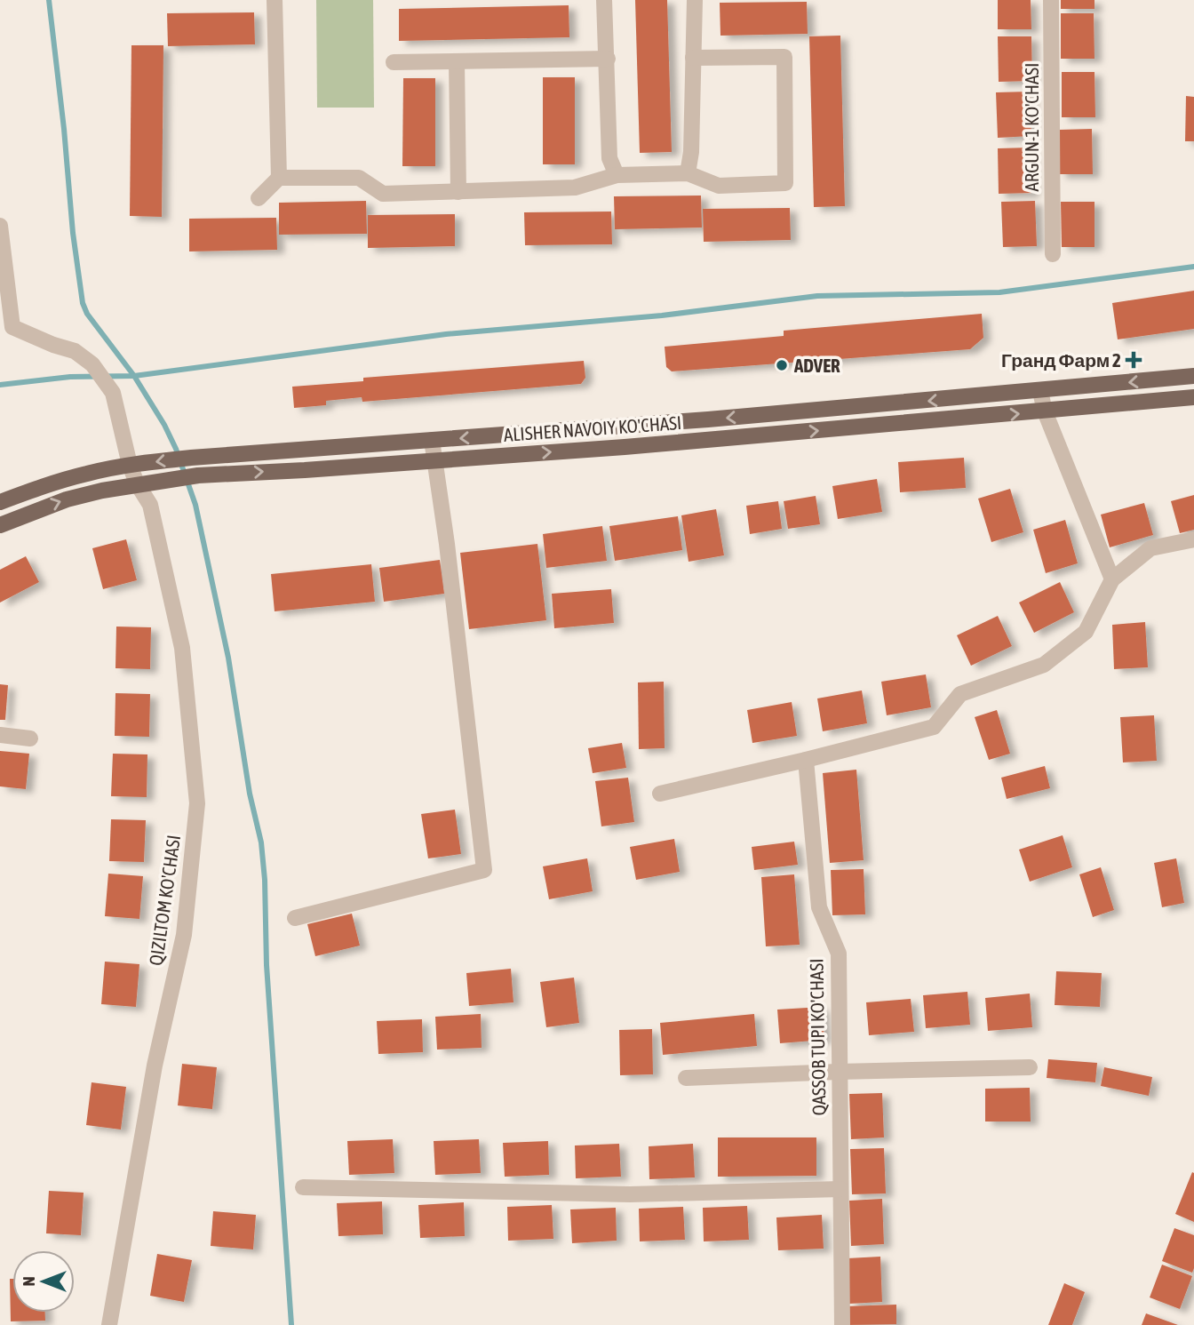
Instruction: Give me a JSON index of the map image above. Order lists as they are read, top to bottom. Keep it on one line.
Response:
{"streets":{"main road":["ALISHER NAVOIY KO'CHASI"],"street":["ARGUN-1 KO'CHASI","QIZILTOM KO'CHASI","QASSOB TUPI KO'CHASI"]},"crossings":[["ALISHER NAVOIY KO'CHASI","QIZILTOM KO'CHASI"]],"places":{"health":["Гранд Фарм 2"],"other":["ADVER"]},"north":"left"}
